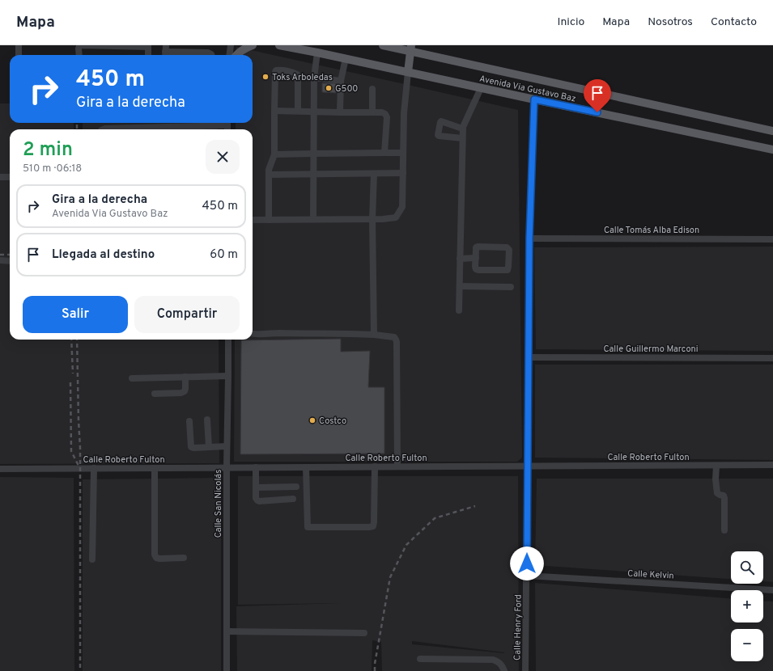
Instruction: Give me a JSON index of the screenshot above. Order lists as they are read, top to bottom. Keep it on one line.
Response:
{"streets":{"main road":["Avenida Via Gustavo Baz"],"street":["Calle Tomás Alba Edison","Calle Guillermo Marconi","Calle Roberto Fulton","Calle San Nicolás","Calle Kelvin","Calle Henry Ford"]},"crossings":[["Avenida Via Gustavo Baz","Calle Henry Ford"],["Calle Tomás Alba Edison","Calle Henry Ford"],["Calle Guillermo Marconi","Calle Henry Ford"],["Calle Roberto Fulton","Calle San Nicolás"],["Calle Roberto Fulton","Calle Henry Ford"],["Calle Kelvin","Calle Henry Ford"]],"places":["Toks Arboledas","G500","Costco"],"page":{"header":"Mapa","nav":["Inicio","Mapa","Nosotros","Contacto"],"turn":["450 m","Gira a la derecha"],"heading":["2 min","510 m · 06:18"],"list":[{"name":"Gira a la derecha","note":"Avenida Via Gustavo Baz","value":"450 m"},{"name":"Llegada al destino","value":"60 m"}],"buttons":["Salir","Compartir"],"map_buttons":["+","−"]}}
